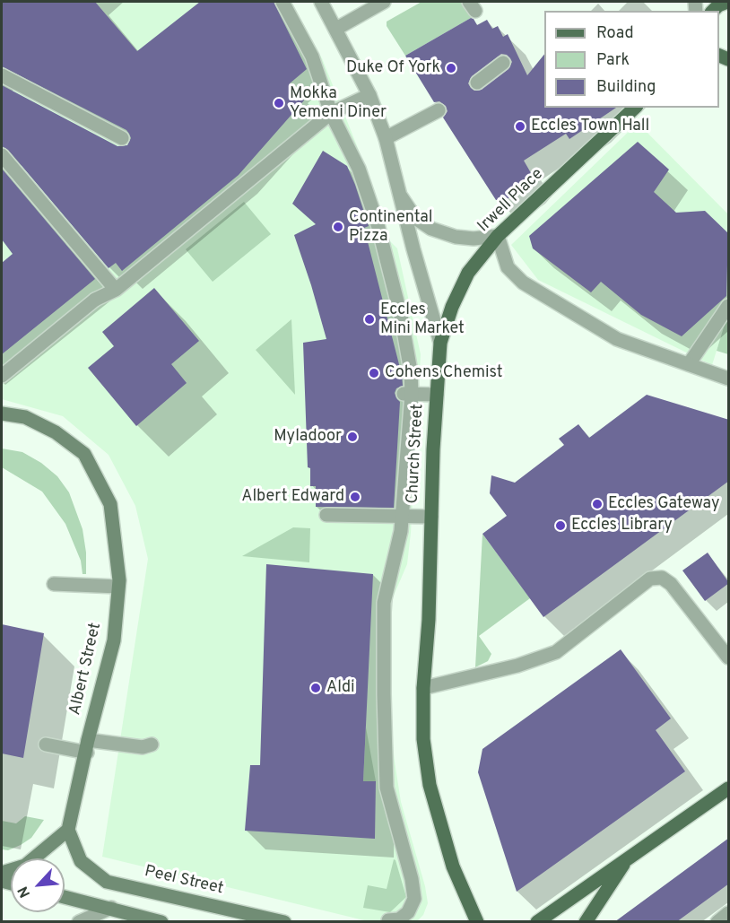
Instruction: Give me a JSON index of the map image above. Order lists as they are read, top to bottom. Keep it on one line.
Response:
{"streets":{"main road":["Irwell Place","Church Street","Albert Street","Peel Street"]},"crossings":[["Irwell Place","Church Street"],["Albert Street","Peel Street"]],"places":["Duke Of York","Mokka Yemeni Diner","Eccles Town Hall","Continental Pizza","Eccles Mini Market","Cohens Chemist","Myladoor","Albert Edward","Eccles Gateway","Eccles Library","Aldi"],"legend":["Road","Park","Building"],"north":"bottom left"}
